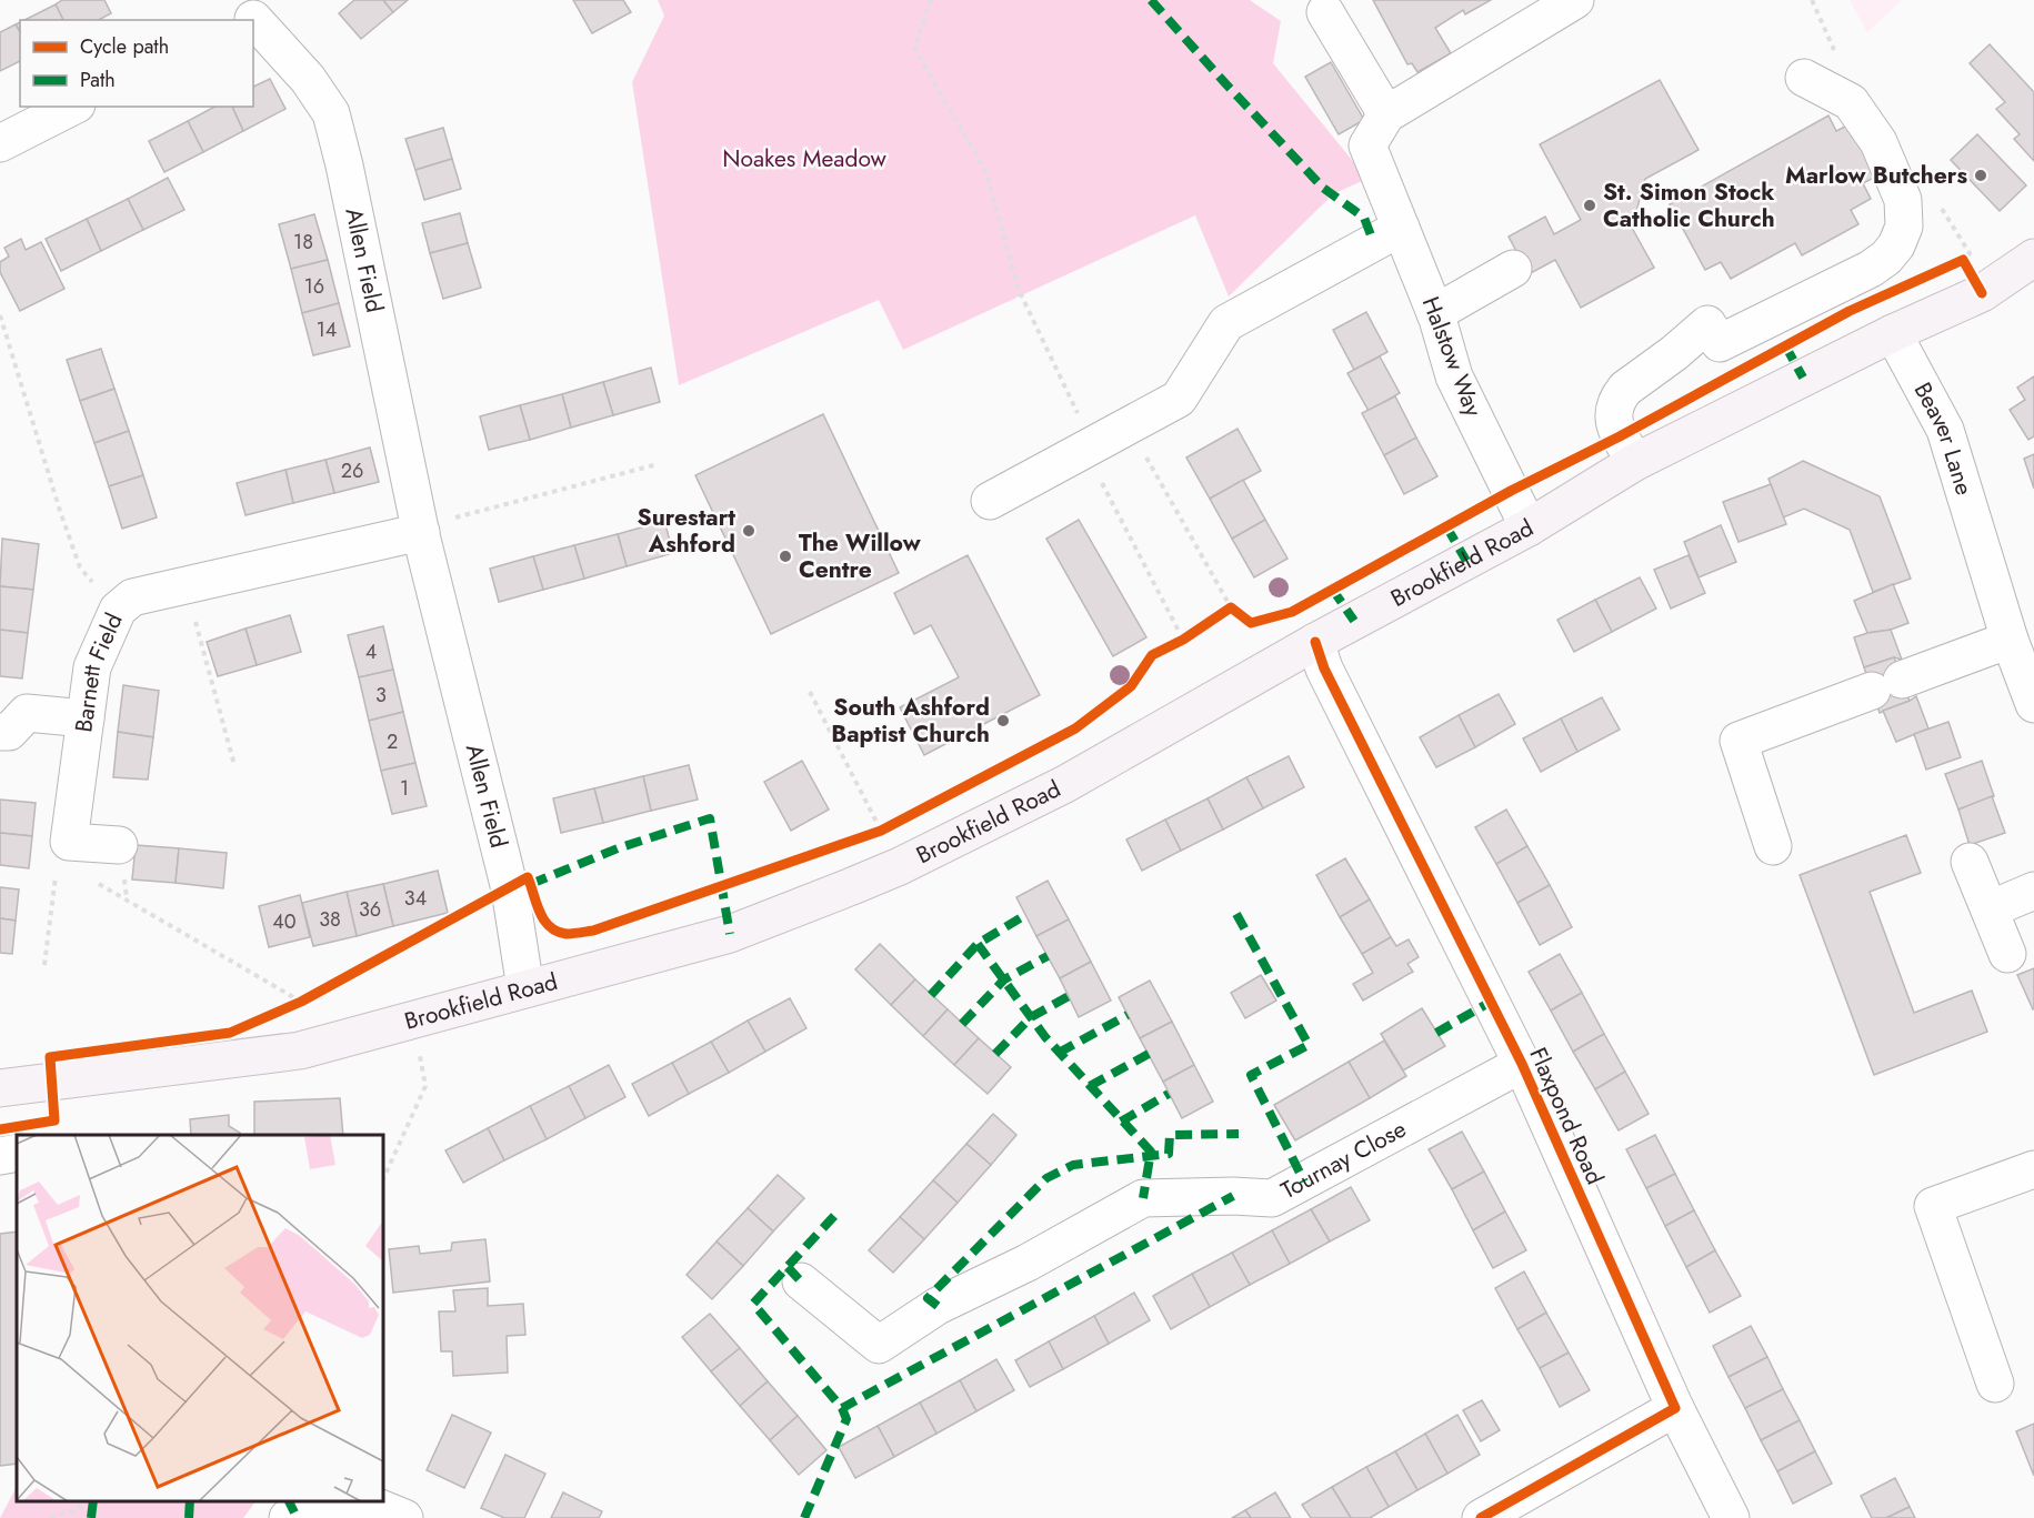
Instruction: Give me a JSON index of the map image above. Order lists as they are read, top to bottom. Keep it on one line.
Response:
{"streets":{"main road":["Brookfield Road"],"street":["Allen Field","Halstow Way","Beaver Lane","Barnett Field","Flaxpond Road","Tournay Close"]},"crossings":[["Allen Field","Brookfield Road"],["Allen Field","Barnett Field"],["Halstow Way","Brookfield Road"],["Beaver Lane","Brookfield Road"],["Brookfield Road","Flaxpond Road"],["Flaxpond Road","Tournay Close"]],"parks":["Noakes Meadow"],"places":["Marlow Butchers","St. Simon Stock Catholic Church","Surestart Ashford","The Willow Centre","South Ashford Baptist Church"],"house_numbers":["18","16","14","26","4","3","2","1","34","36","38","40"],"legend":["Cycle path","Path"]}
